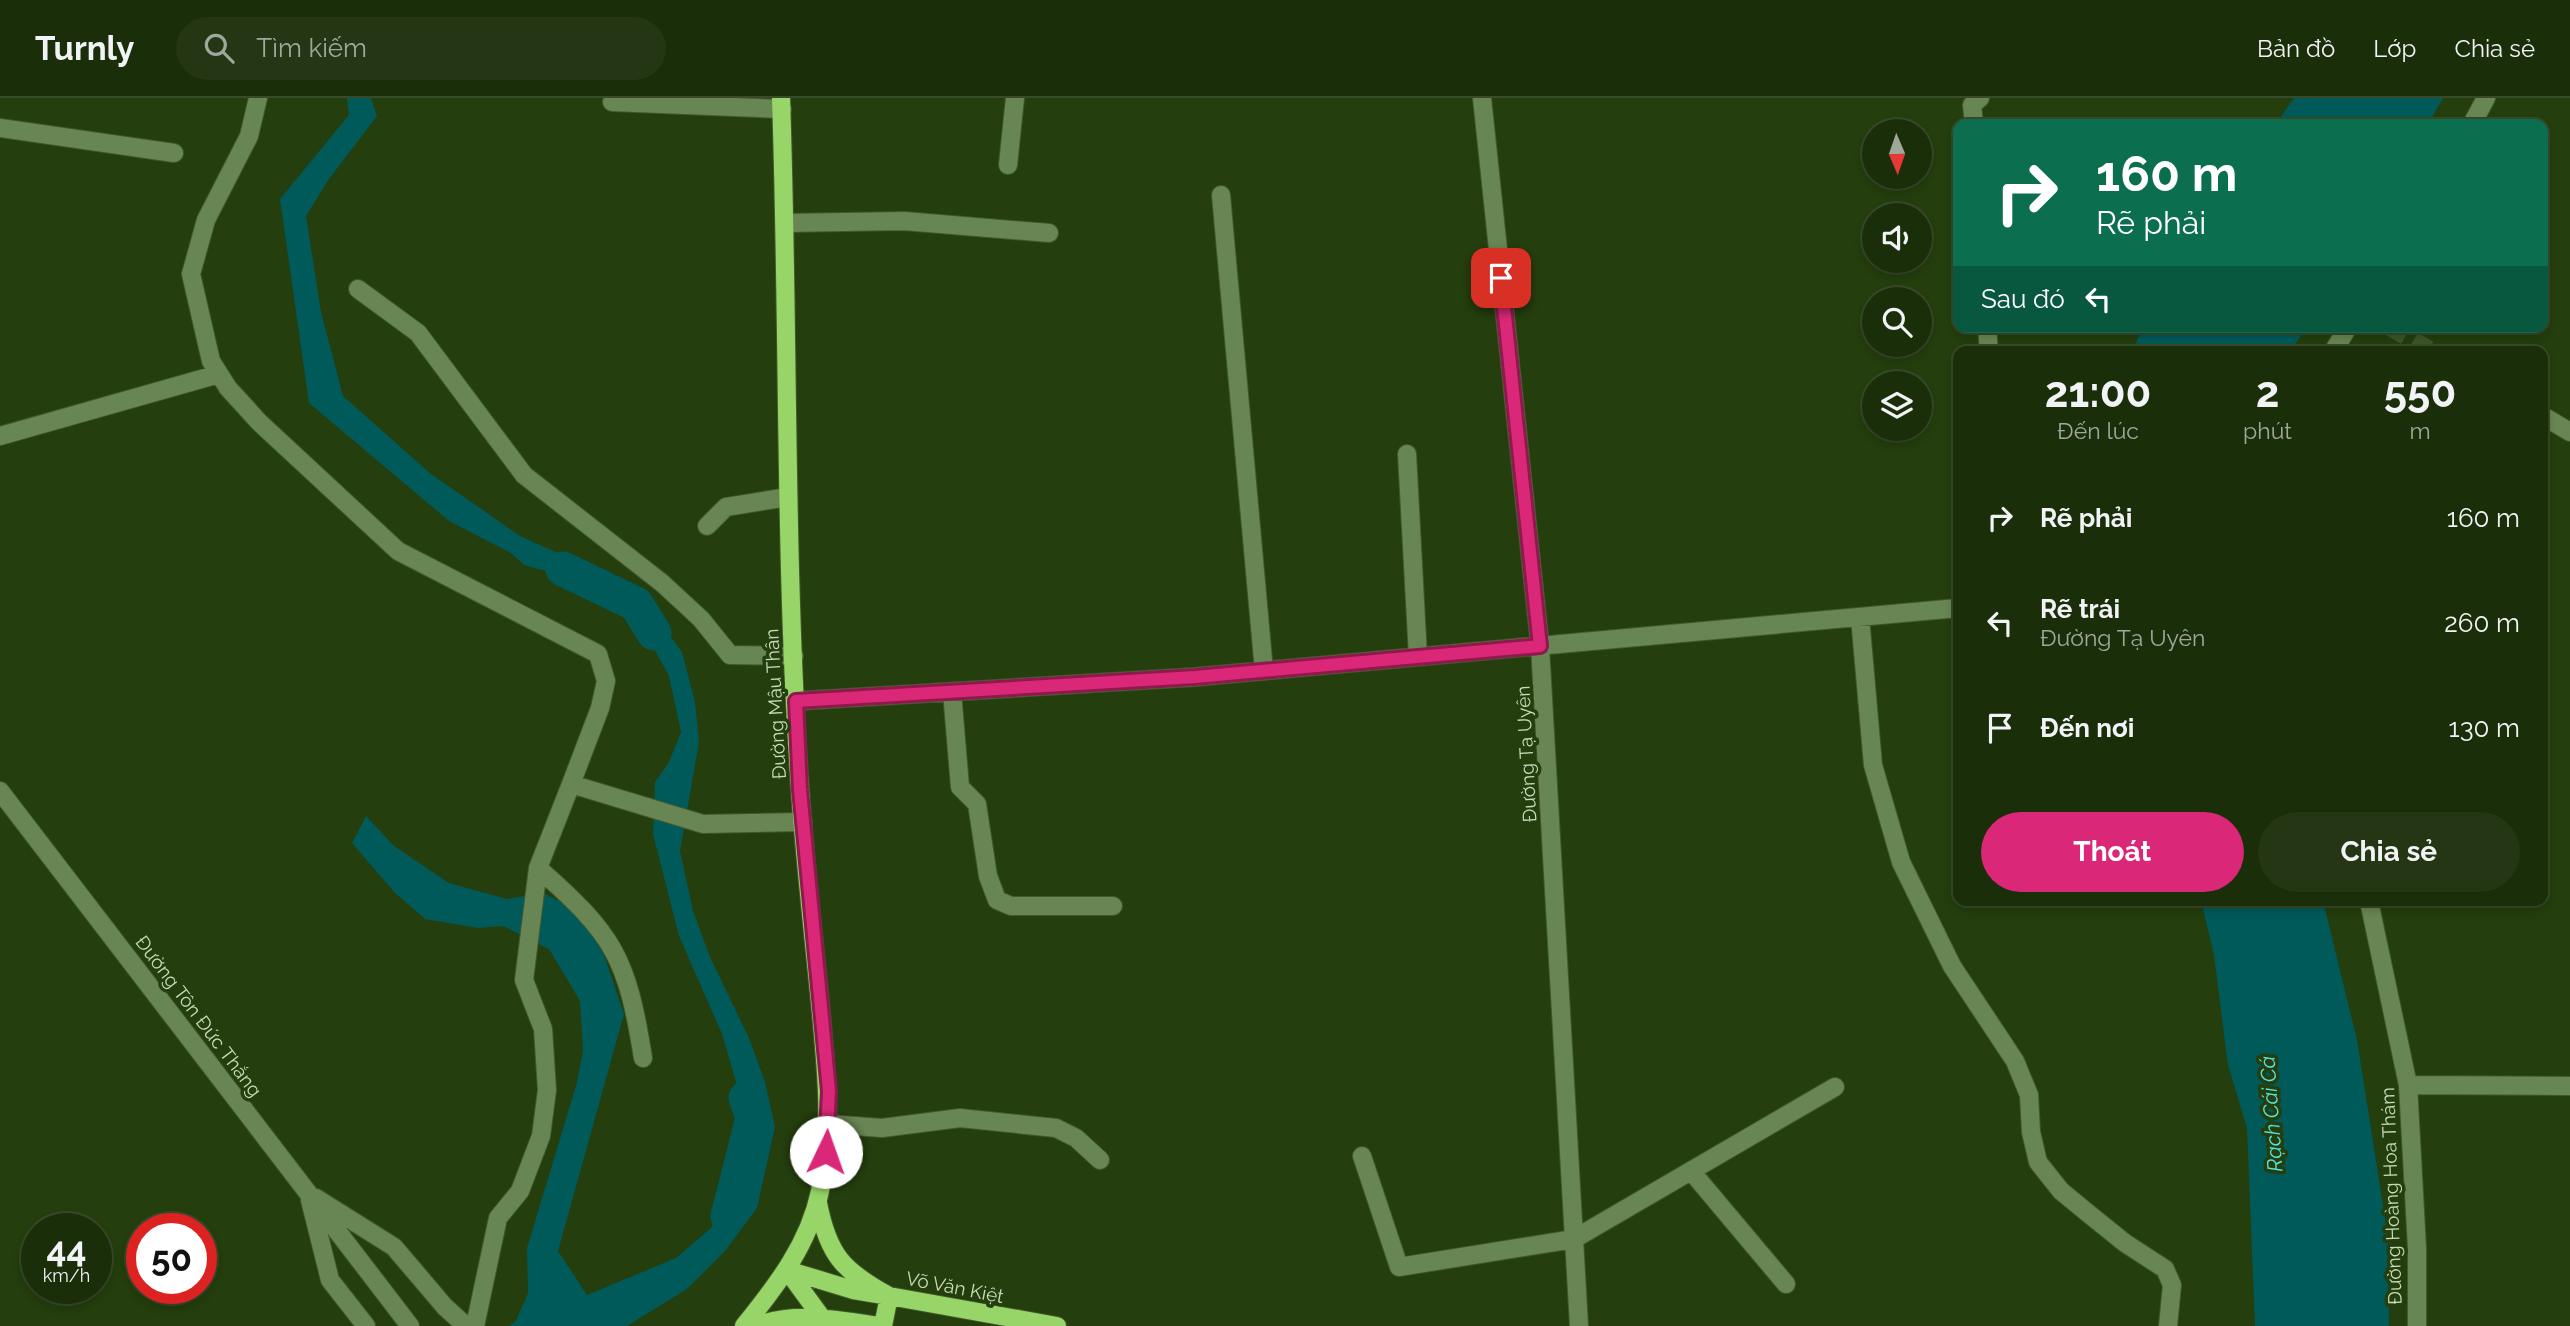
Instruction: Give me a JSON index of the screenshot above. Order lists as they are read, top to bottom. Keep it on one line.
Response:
{"streets":{"main road":["Đường Mậu Thân","Võ Văn Kiệt"],"street":["Đường Tạ Uyên","Đường Tôn Đức Thắng","Đường Hoàng Hoa Thám"]},"crossings":[["Đường Mậu Thân","Võ Văn Kiệt"]],"water":["Rạch Cái Cá"],"north":"bottom","page":{"header":"Turnly","search":"Tìm kiếm","nav":["Bản đồ","Lớp","Chia sẻ"],"turn":["160 m","Rẽ phải"],"then":"Sau đó","eta":["21:00","Đến lúc","2","phút","550","m"],"list":[{"name":"Rẽ phải","value":"160 m"},{"name":"Rẽ trái","note":"Đường Tạ Uyên","value":"260 m"},{"name":"Đến nơi","value":"130 m"}],"buttons":["Thoát","Chia sẻ"],"speed":"44 km/h","limit":"50"}}
